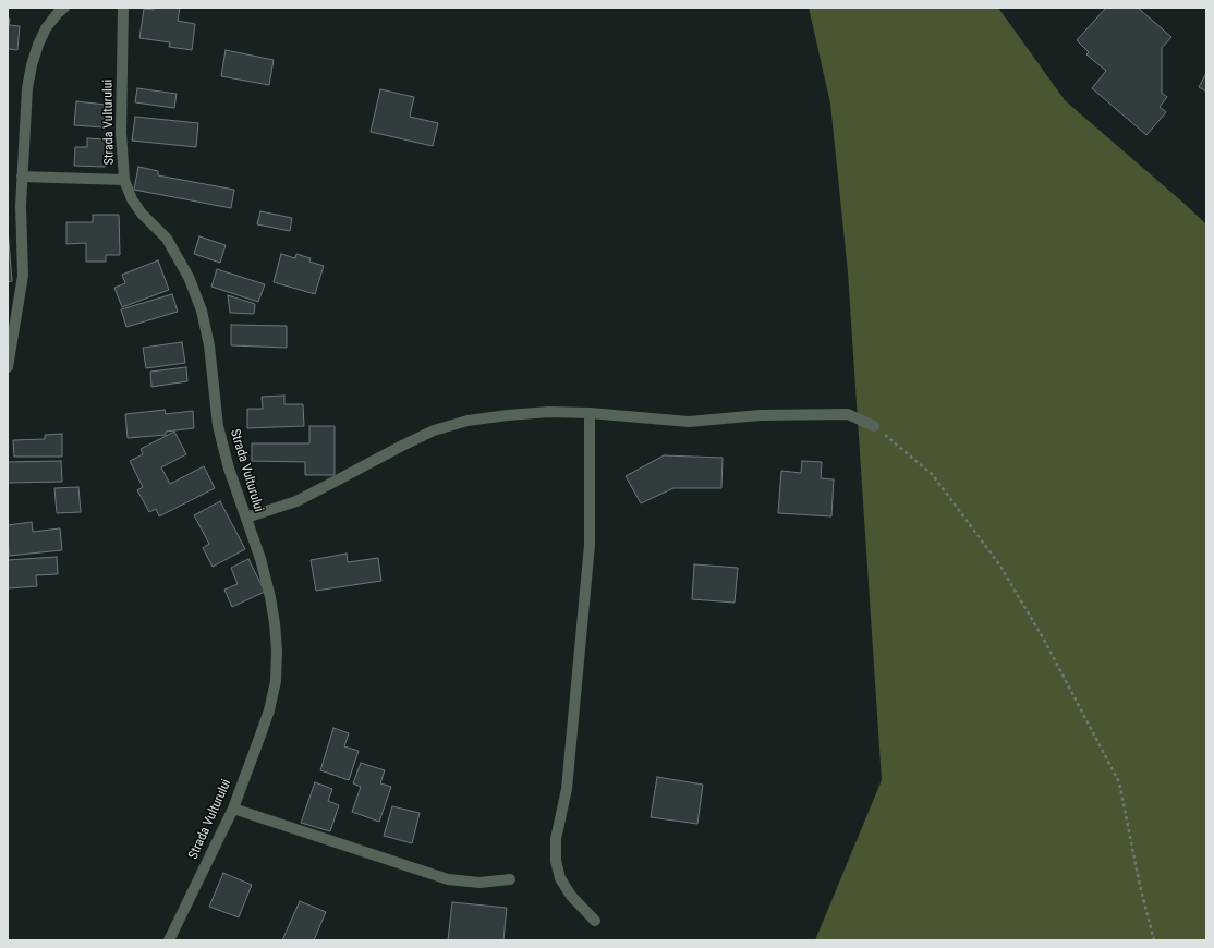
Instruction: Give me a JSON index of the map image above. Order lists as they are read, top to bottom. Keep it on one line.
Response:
{"streets":{"street":["Strada Vulturului"]}}
